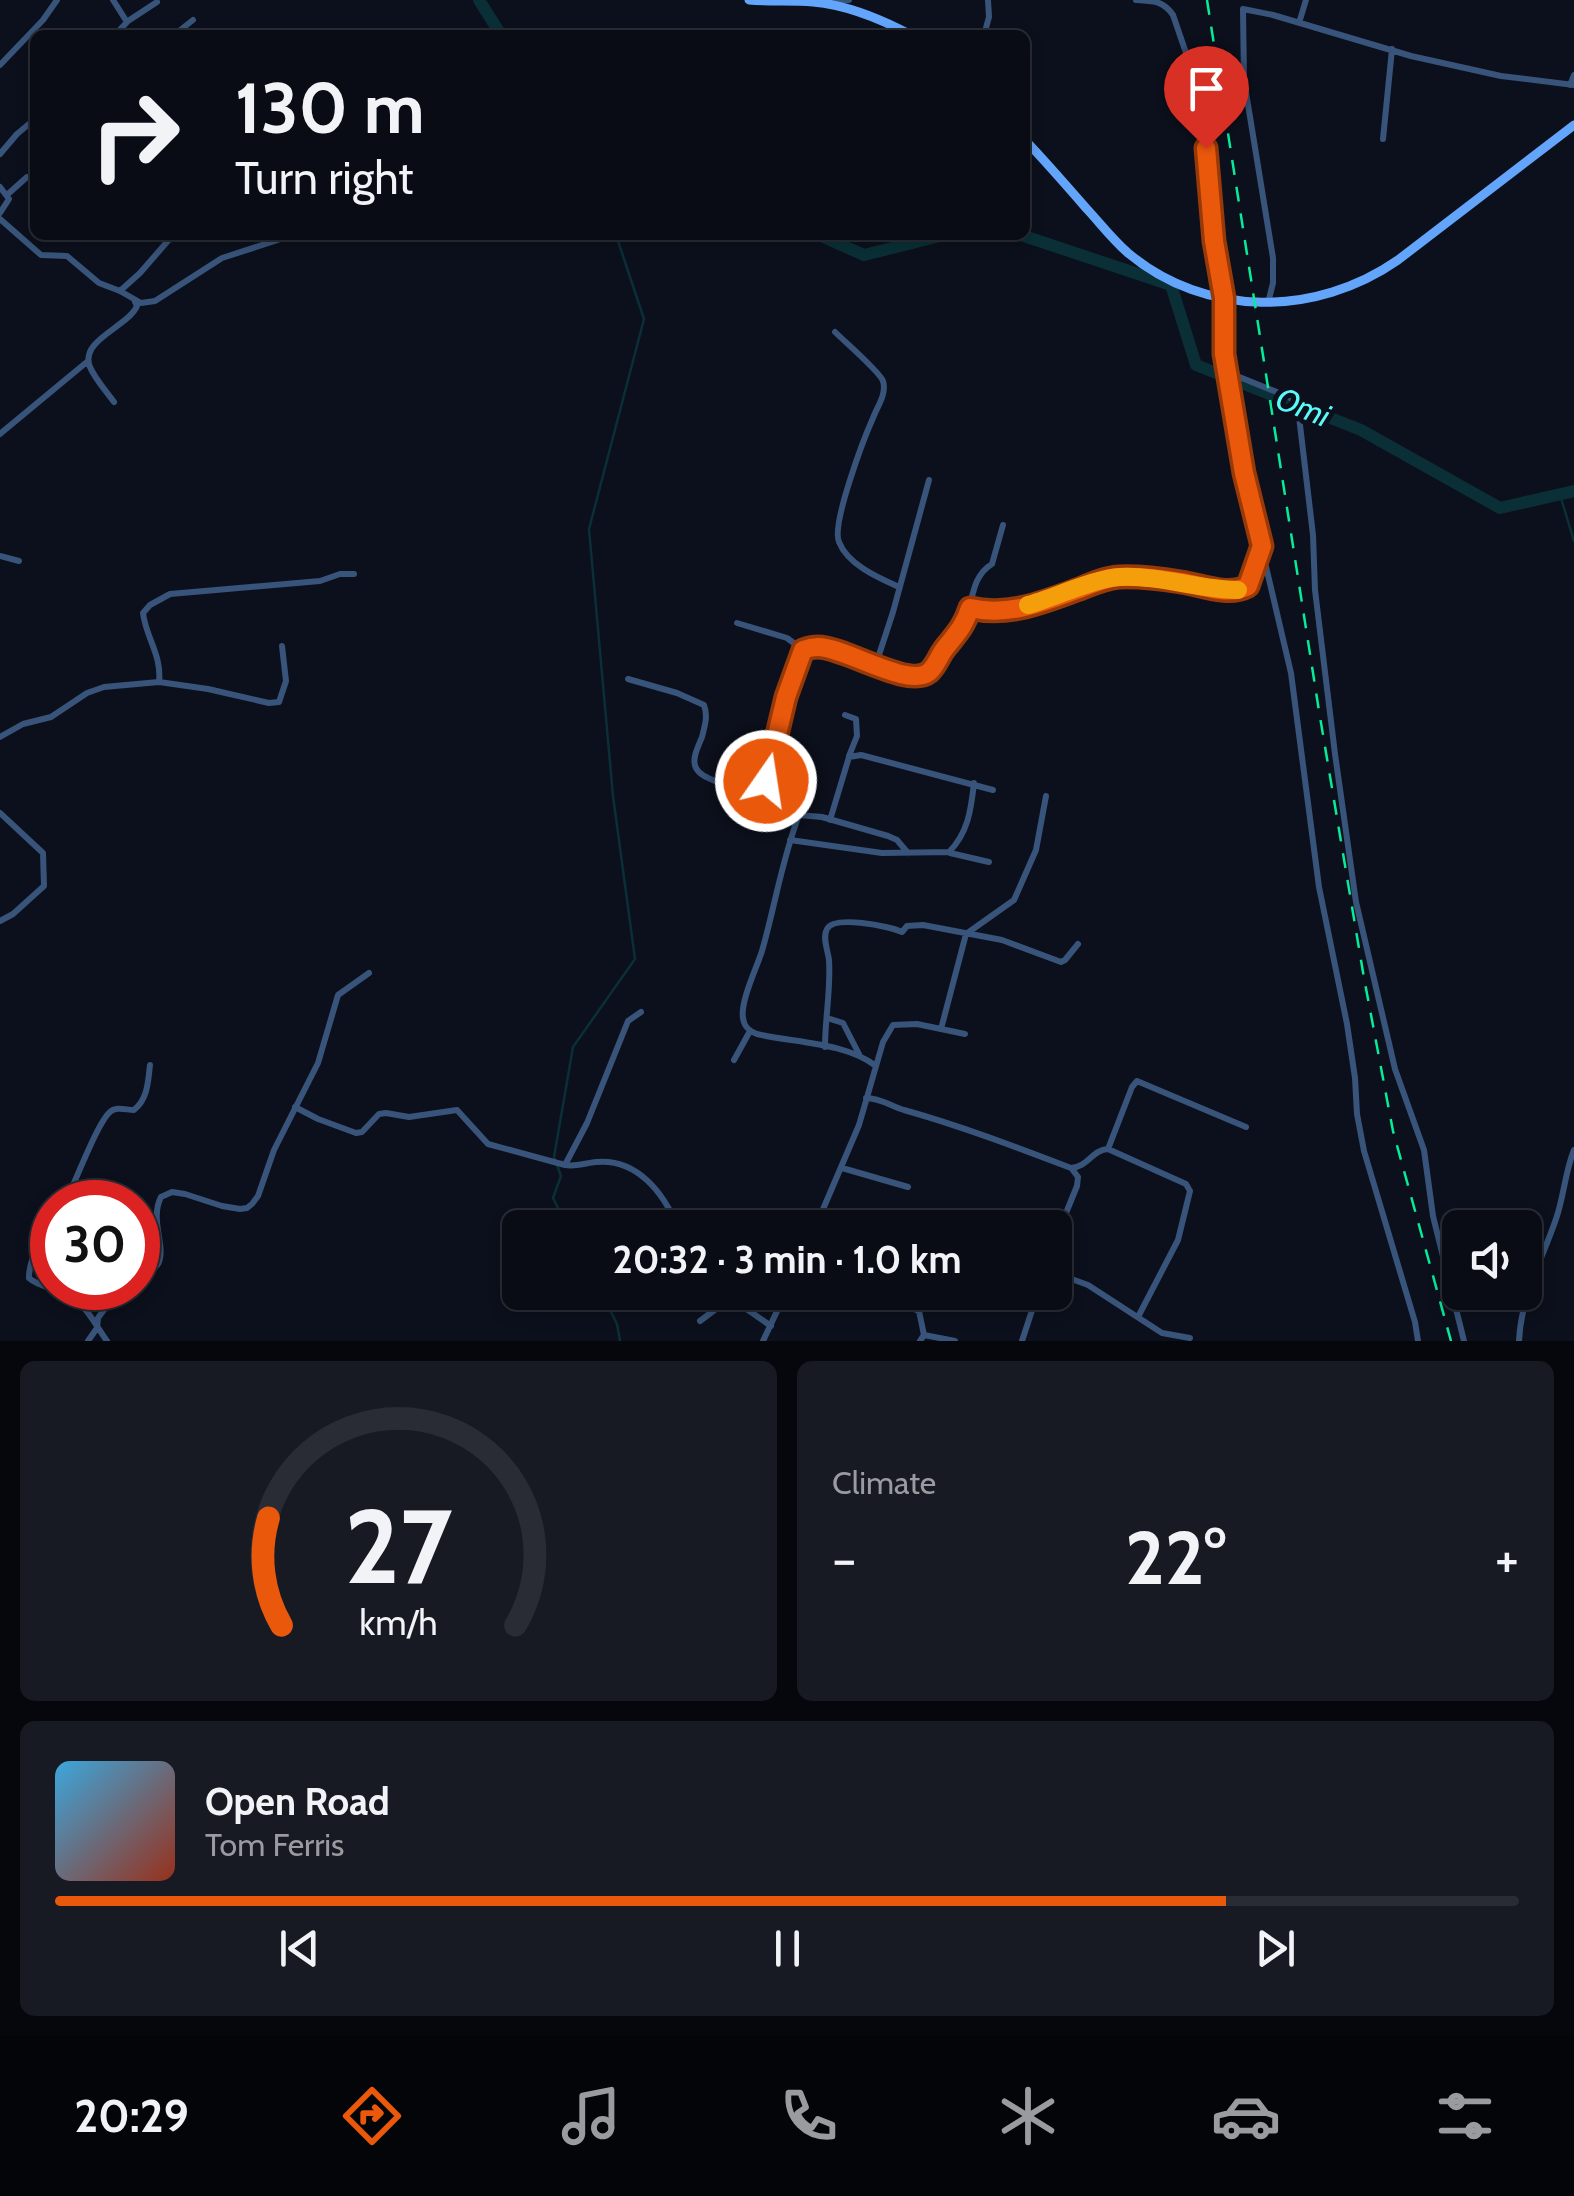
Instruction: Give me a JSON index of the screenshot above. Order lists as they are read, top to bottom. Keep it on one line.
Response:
{"water":["Omi"],"page":{"turn":["130 m","Turn right"],"limit":"30","trip":"20:32 · 3 min · 1.0 km","tile":"Climate","heat":["−","22°","+"],"song":["Open Road","Tom Ferris"],"tabs":"20:29","gauge":["27","km/h"]}}
